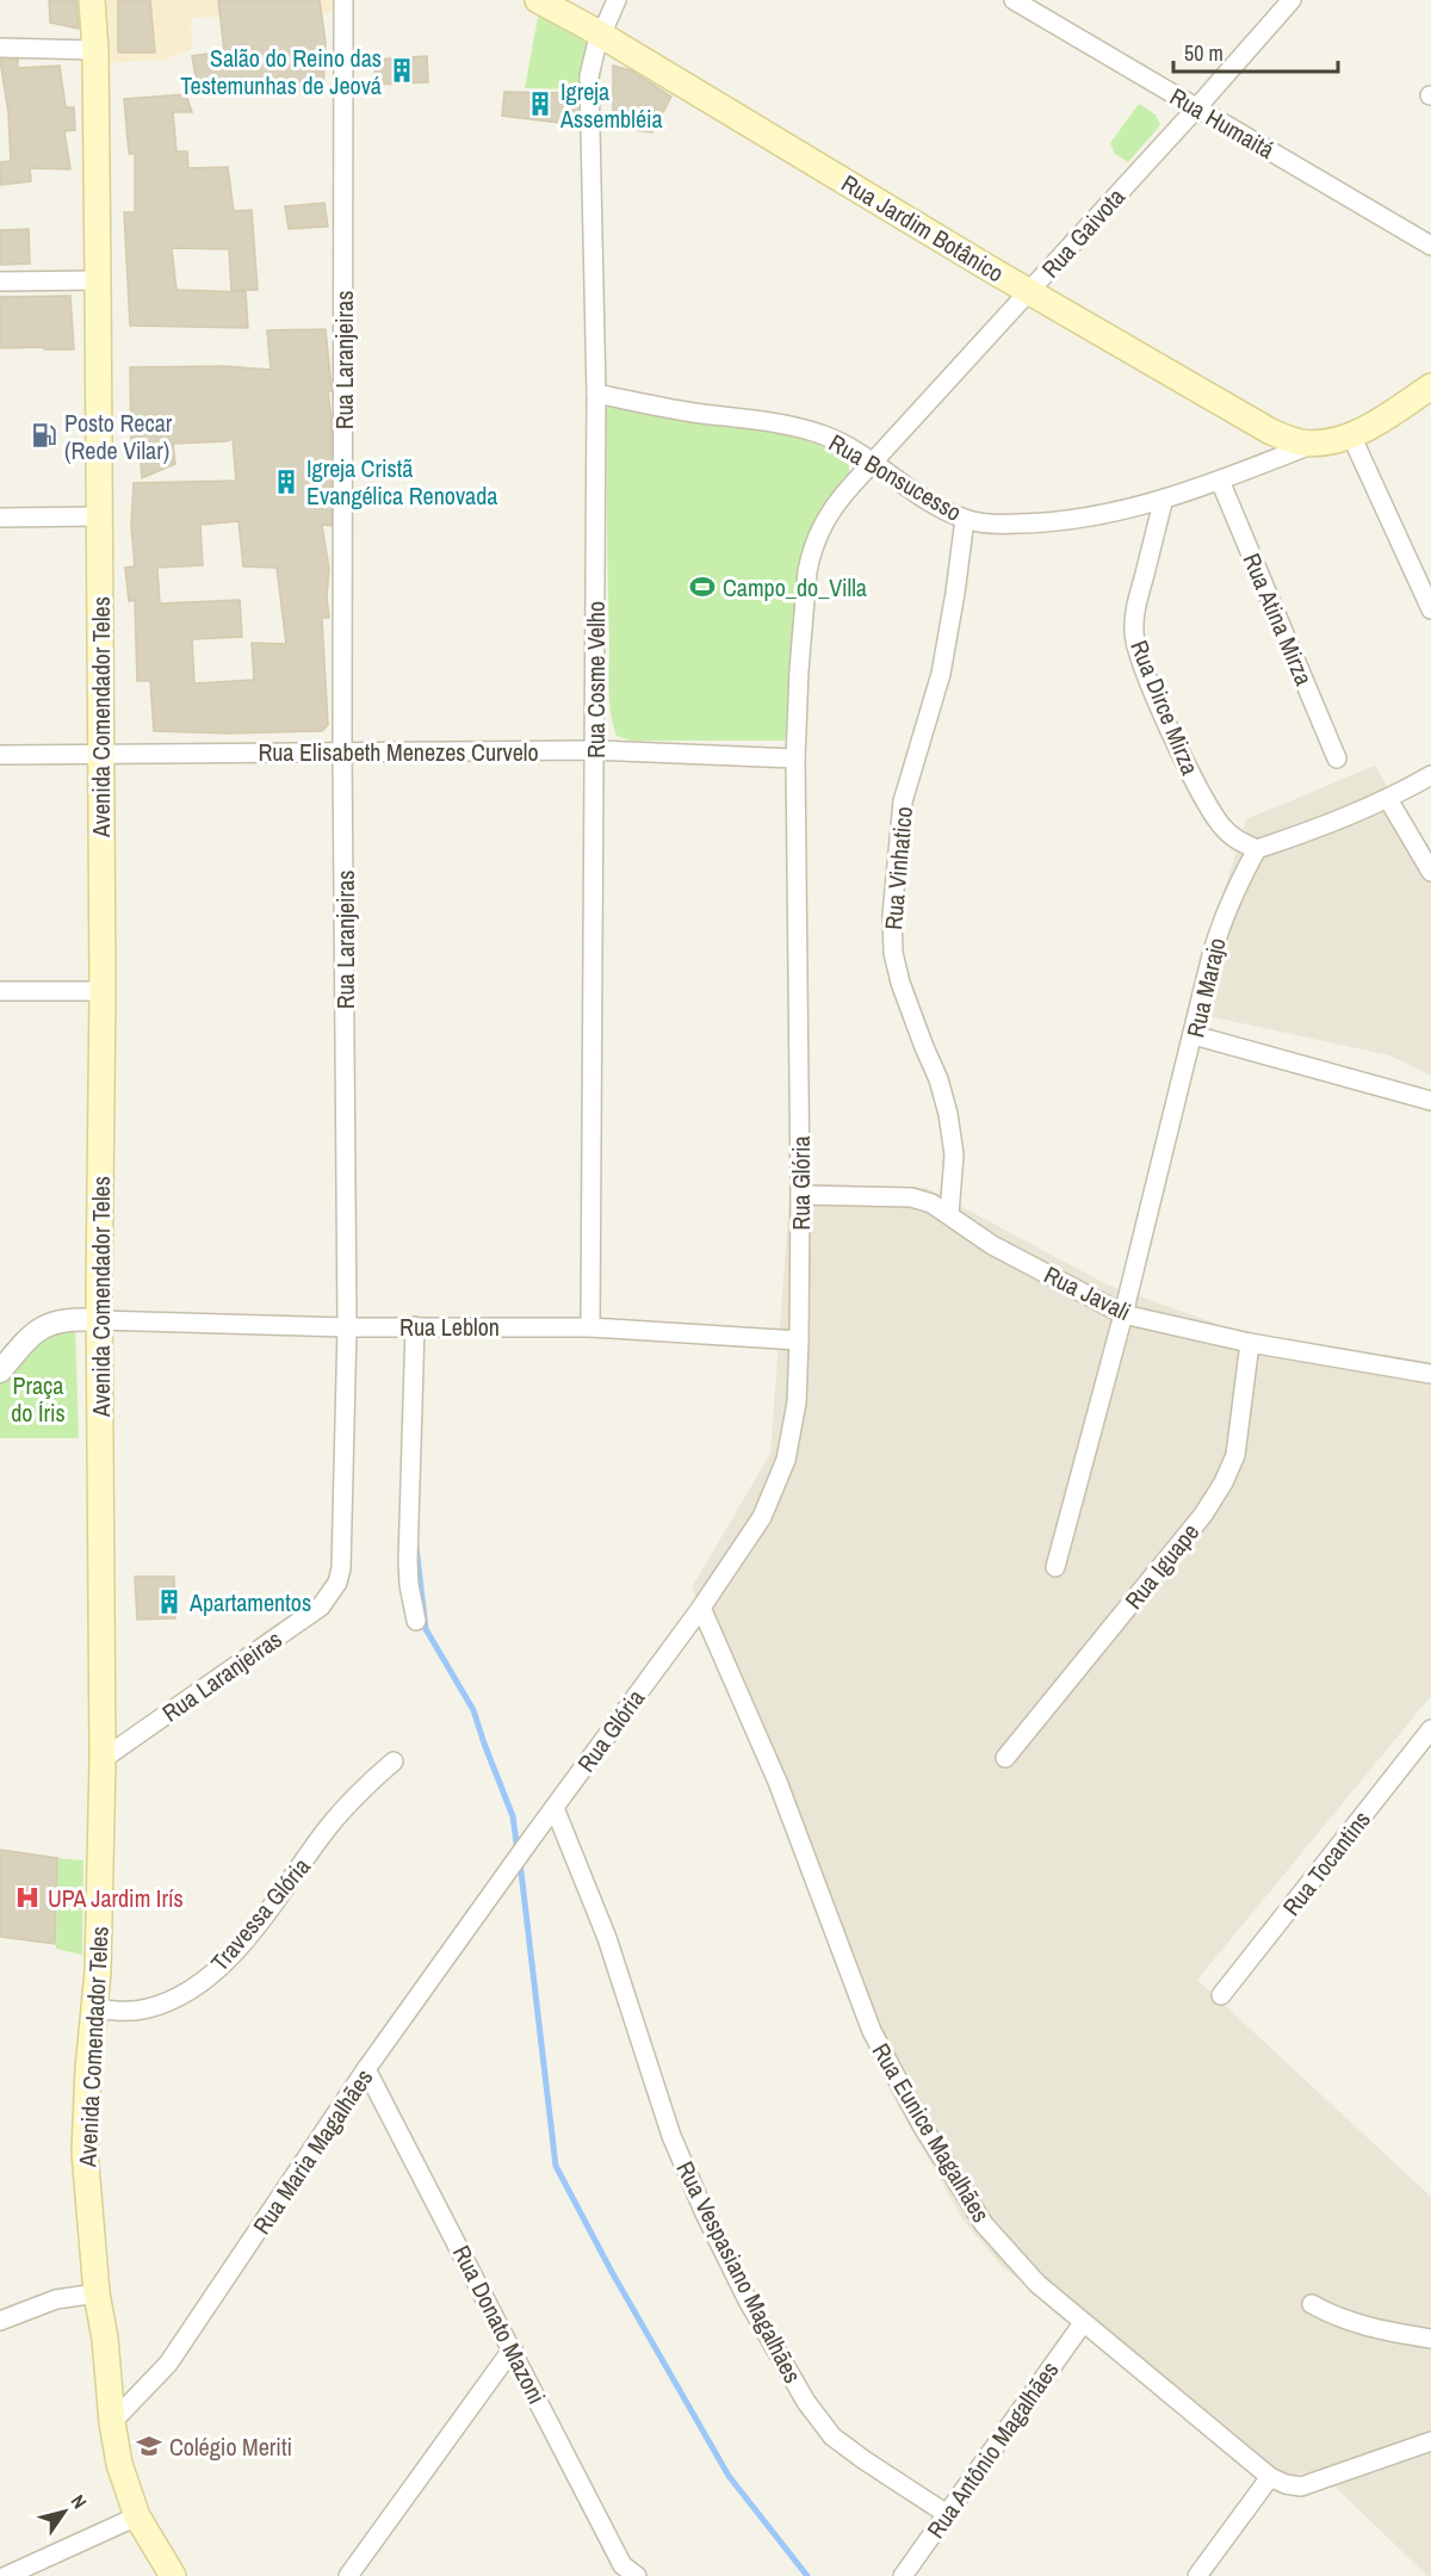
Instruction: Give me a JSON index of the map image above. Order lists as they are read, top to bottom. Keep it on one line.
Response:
{"streets":{"main road":["Rua Jardim Botânico","Avenida Comendador Teles"],"street":["Rua Humaitá","Rua Gaivota","Rua Laranjeiras","Rua Bonsucesso","Rua Atina Mirza","Rua Cosme Velho","Rua Dirce Mirza","Rua Elisabeth Menezes Curvelo","Rua Vinhatico","Rua Marajo","Rua Glória","Rua Javali","Rua Leblon","Rua Iguape","Rua Tocantins","Travessa Glória","Rua Eunice Magalhães","Rua Maria Magalhães","Rua Vespasiano Magalhães","Rua Donato Mazoni","Rua Antônio Magalhães"]},"crossings":[["Rua Humaitá","Rua Gaivota"],["Rua Jardim Botânico","Rua Gaivota"],["Rua Jardim Botânico","Rua Bonsucesso"],["Rua Jardim Botânico","Rua Cosme Velho"],["Rua Gaivota","Rua Bonsucesso"],["Rua Gaivota","Rua Glória"],["Rua Laranjeiras","Avenida Comendador Teles"],["Rua Laranjeiras","Rua Elisabeth Menezes Curvelo"],["Rua Laranjeiras","Rua Leblon"],["Rua Bonsucesso","Rua Atina Mirza"],["Rua Bonsucesso","Rua Cosme Velho"],["Rua Bonsucesso","Rua Dirce Mirza"],["Rua Bonsucesso","Rua Vinhatico"],["Rua Bonsucesso","Rua Glória"],["Rua Cosme Velho","Rua Elisabeth Menezes Curvelo"],["Rua Cosme Velho","Rua Leblon"],["Rua Dirce Mirza","Rua Marajo"],["Avenida Comendador Teles","Rua Elisabeth Menezes Curvelo"],["Avenida Comendador Teles","Rua Leblon"],["Avenida Comendador Teles","Travessa Glória"],["Avenida Comendador Teles","Rua Maria Magalhães"],["Rua Elisabeth Menezes Curvelo","Rua Glória"],["Rua Vinhatico","Rua Javali"],["Rua Marajo","Rua Javali"],["Rua Glória","Rua Javali"],["Rua Glória","Rua Leblon"],["Rua Glória","Rua Eunice Magalhães"],["Rua Glória","Rua Maria Magalhães"],["Rua Glória","Rua Vespasiano Magalhães"],["Rua Javali","Rua Iguape"],["Rua Eunice Magalhães","Rua Antônio Magalhães"],["Rua Maria Magalhães","Rua Donato Mazoni"],["Rua Vespasiano Magalhães","Rua Antônio Magalhães"]],"parks":["Praça do Íris"],"places":{"building":["Salão do Reino das Testemunhas de Jeová","Igreja Assembléia","Igreja Cristã Evangélica Renovada","Apartamentos"],"fuel station":["Posto Recar (Rede Vilar)"],"sports":["Campo_do_Villa"],"hospital":["UPA Jardim Irís"],"school or university":["Colégio Meriti"]},"scale_bar":"50 m","north":"top right"}
